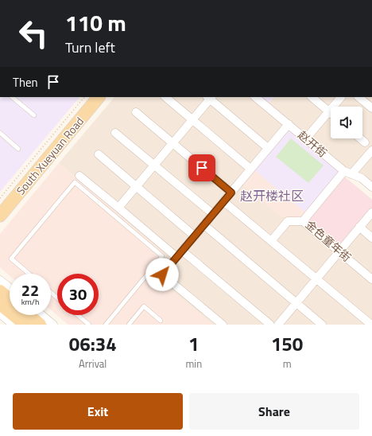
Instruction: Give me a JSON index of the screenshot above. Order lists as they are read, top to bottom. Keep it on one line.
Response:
{"streets":{"main road":["South Xueyuan Road"],"street":["赵开街","金色童年街"]},"crossings":[["赵开街","金色童年街"]],"districts":["赵开楼社区"],"page":{"turn":["110 m","Turn left"],"then":"Then","speed":"22 km/h","limit":"30","eta":["06:34","Arrival","1","min","150","m"],"buttons":["Exit","Share"]}}
